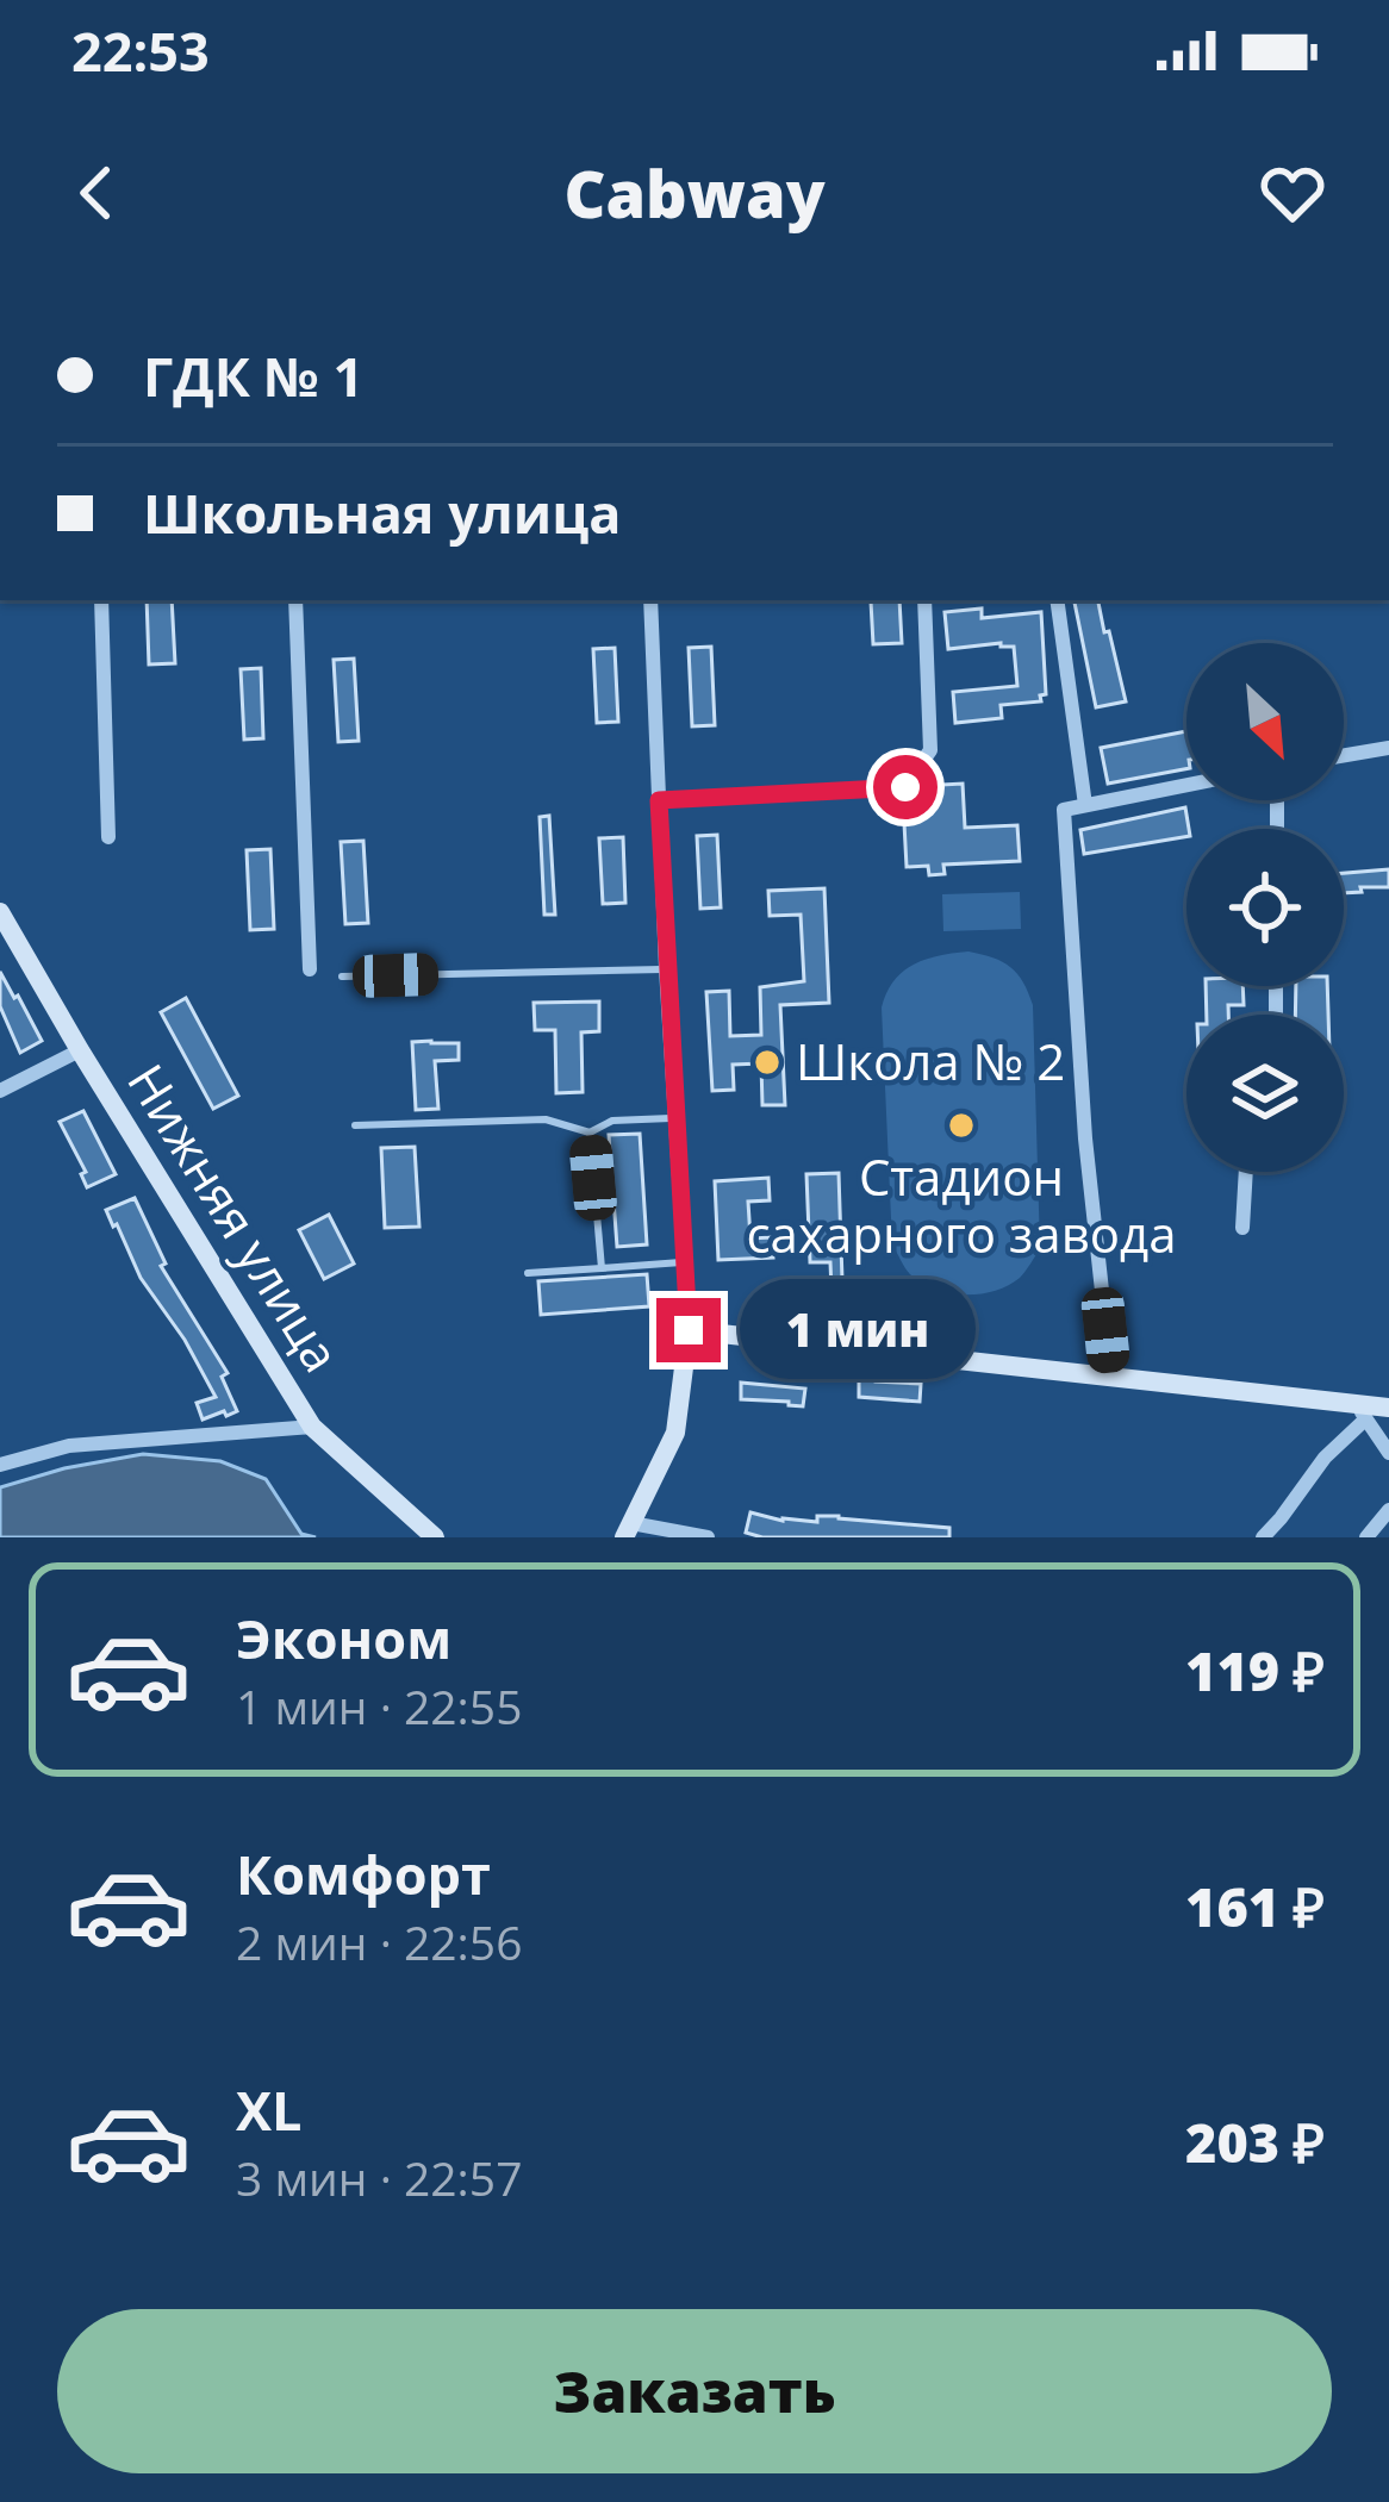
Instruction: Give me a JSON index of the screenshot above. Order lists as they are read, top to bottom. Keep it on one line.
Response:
{"streets":{"street":["Нижняя улица"]},"places":["Школа № 2","Стадион сахарного завода"],"north":"bottom right","page":{"status":"22:53","header":"Cabway","banner":["ГДК № 1","Школьная улица"],"bubble":"1 мин","list":[{"name":"Эконом","note":"1 мин · 22:55","value":"119 ₽"},{"name":"Комфорт","note":"2 мин · 22:56","value":"161 ₽"},{"name":"XL","note":"3 мин · 22:57","value":"203 ₽"}],"buttons":"Заказать"}}
